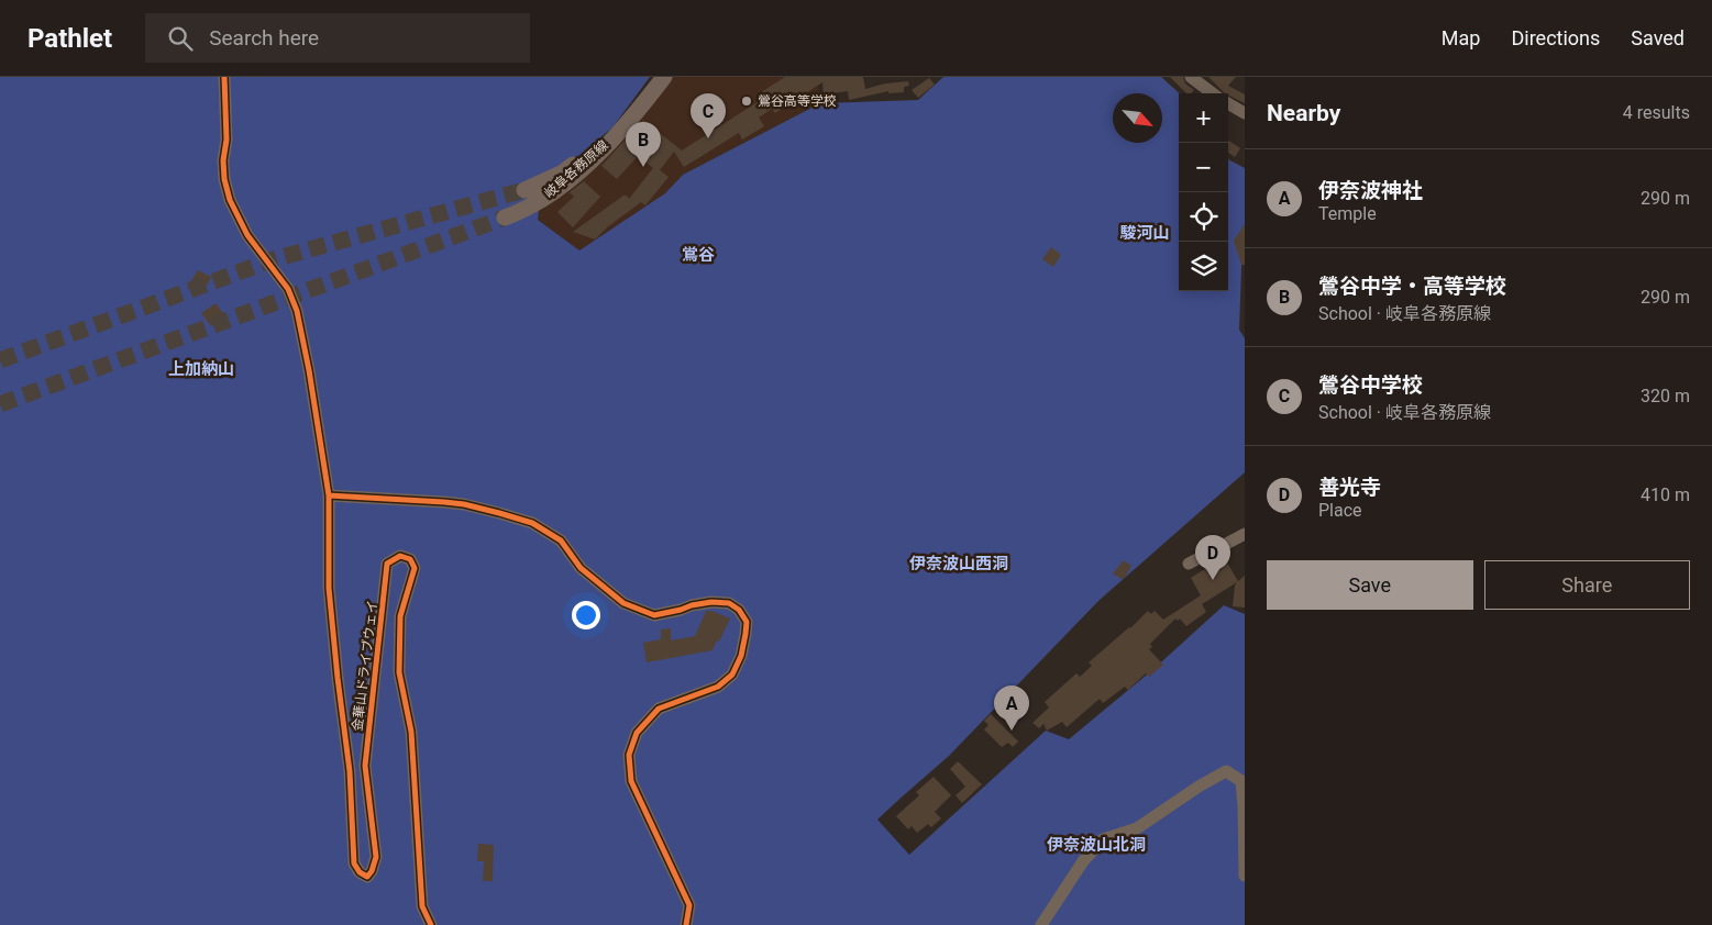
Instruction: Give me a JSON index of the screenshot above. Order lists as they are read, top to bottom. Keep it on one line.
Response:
{"streets":{"main road":["岐阜各務原線"],"street":["金華山ドライブウェイ"]},"districts":["駿河山","鴬谷","上加納山","伊奈波山西洞","伊奈波山北洞"],"places":["鶯谷高等学校"],"north":"bottom right","page":{"header":"Pathlet","search":"Search here","nav":["Map","Directions","Saved"],"heading":["Nearby","4 results"],"map_buttons":["+","−"],"pins":["C","B","D","A"],"list":[{"mark":"A","name":"伊奈波神社","note":"Temple","value":"290 m"},{"mark":"B","name":"鶯谷中学・高等学校","note":"School · 岐阜各務原線","value":"290 m"},{"mark":"C","name":"鶯谷中学校","note":"School · 岐阜各務原線","value":"320 m"},{"mark":"D","name":"善光寺","note":"Place","value":"410 m"}],"buttons":["Save","Share"]}}
